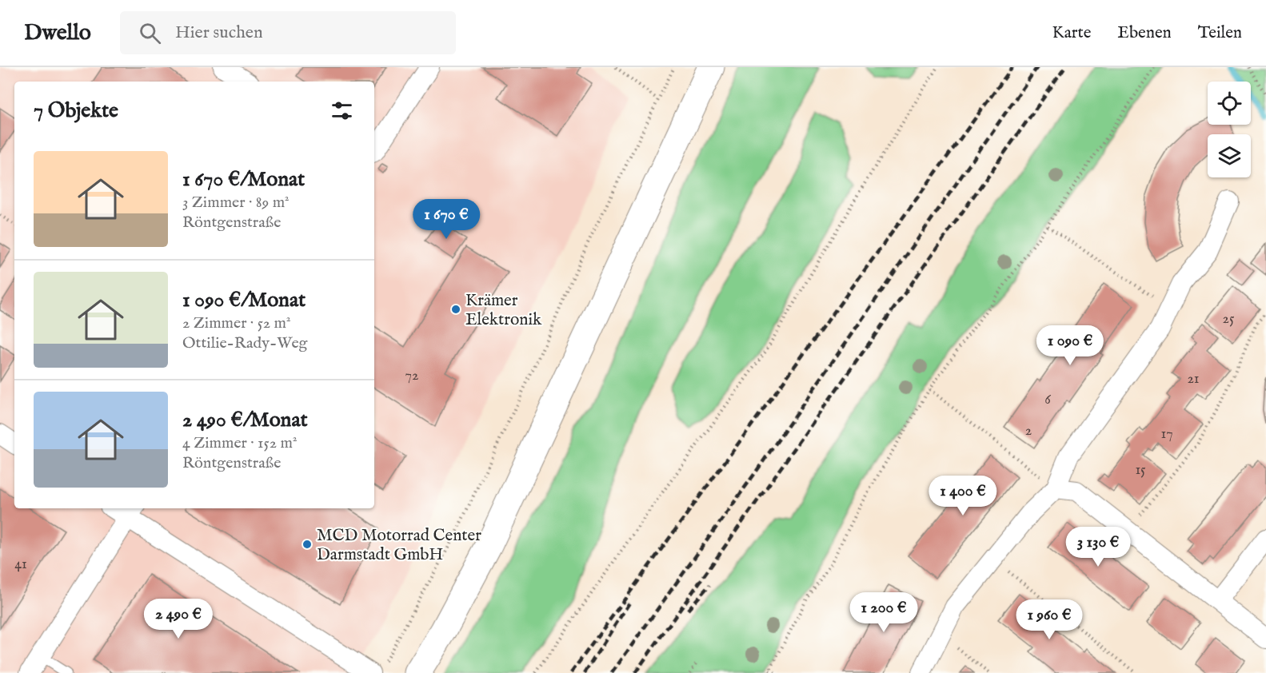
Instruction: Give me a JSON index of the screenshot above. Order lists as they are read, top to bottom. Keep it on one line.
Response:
{"places":["Krämer Elektronik","MCD Motorrad Center Darmstadt GmbH"],"house_numbers":["25","72","21","6","2","17","15","41"],"page":{"header":"Dwello","search":"Hier suchen","nav":["Karte","Ebenen","Teilen"],"heading":"7 Objekte","list":[{"name":"1 670 €/Monat","note":"3 Zimmer · 89 m² · Röntgenstraße"},{"name":"1 090 €/Monat","note":"2 Zimmer · 52 m² · Ottilie-Rady-Weg"},{"name":"2 490 €/Monat","note":"4 Zimmer · 152 m² · Röntgenstraße"}],"price":["1 670 €","1 090 €","1 400 €","3 130 €","1 200 €","2 490 €","1 960 €"]}}
